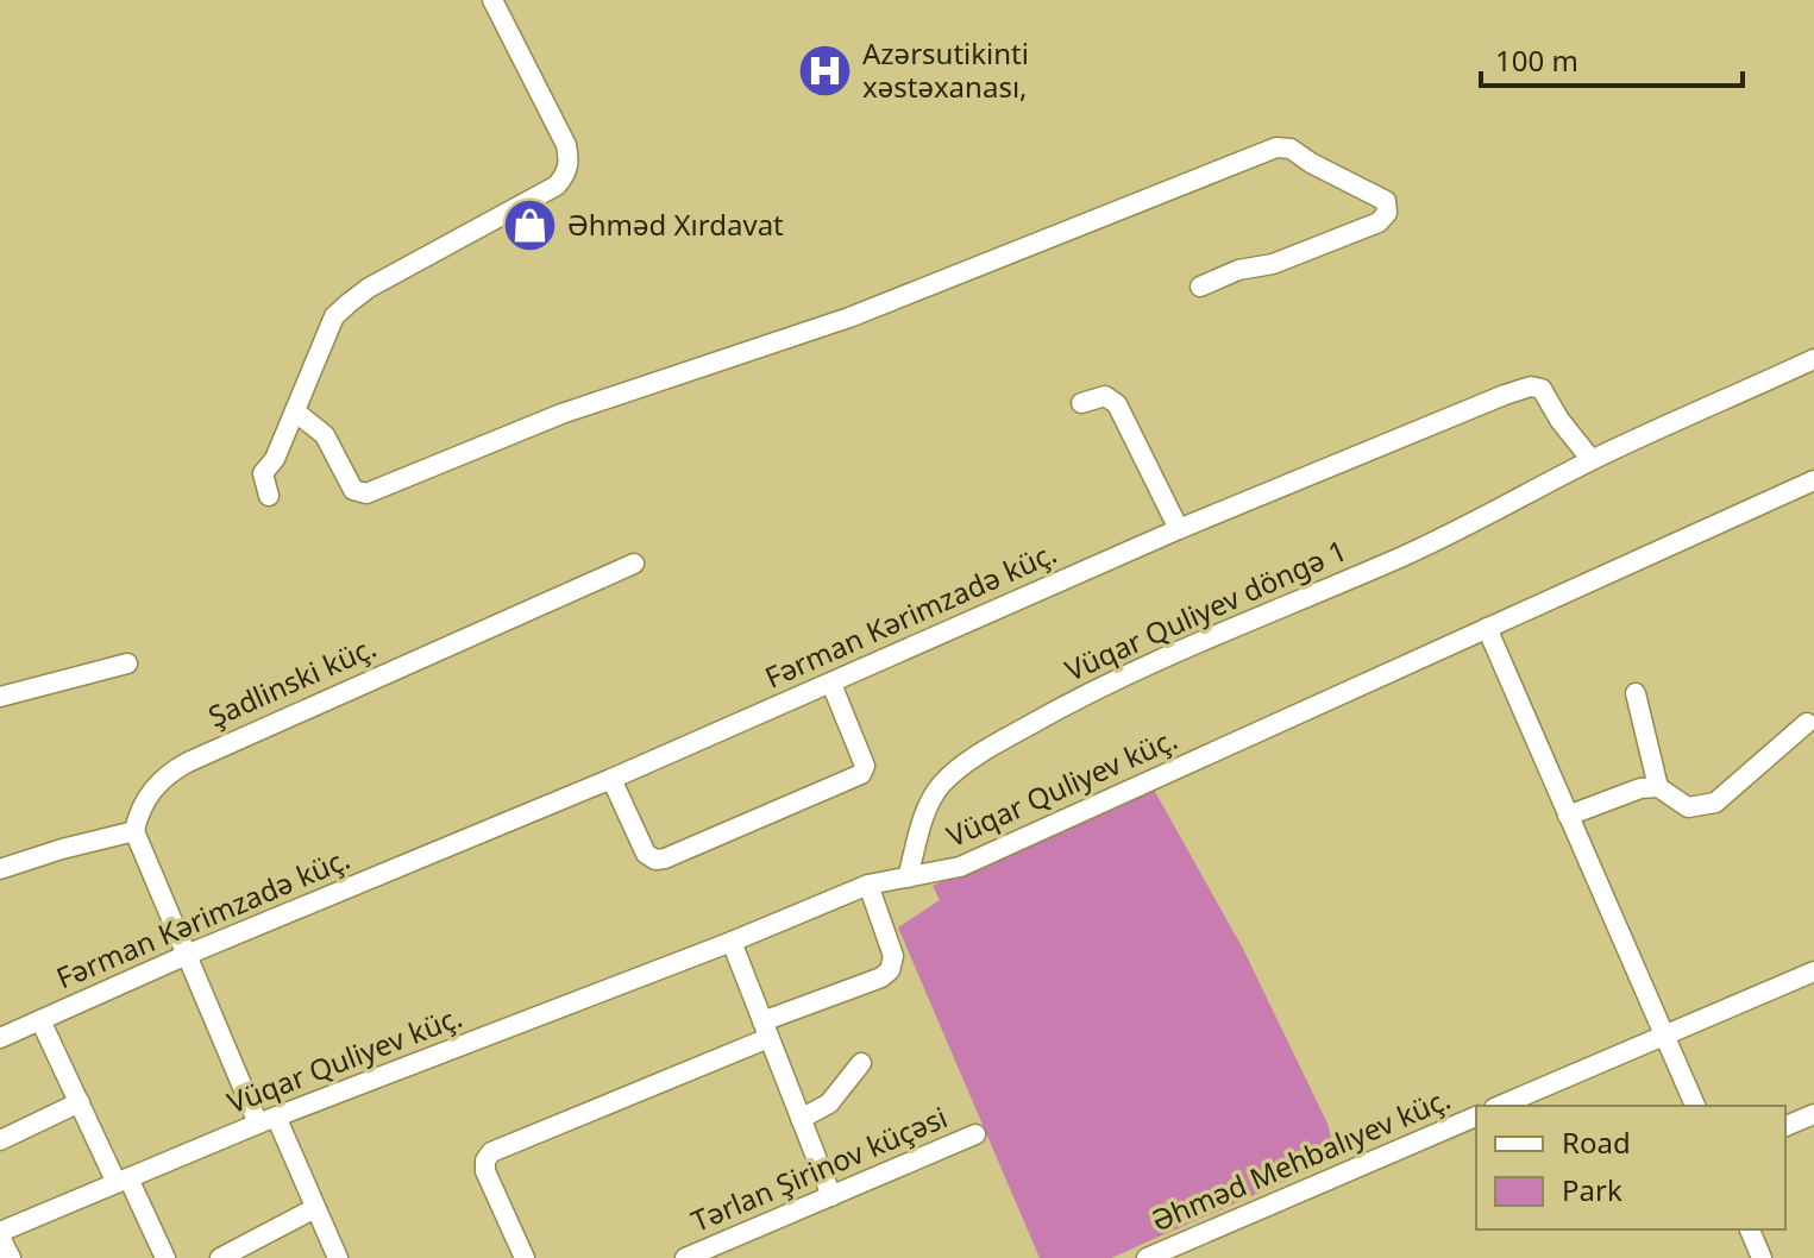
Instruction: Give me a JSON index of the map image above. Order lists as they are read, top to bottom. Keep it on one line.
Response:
{"streets":{"street":["Vüqar Quliyev döngə 1","Fərman Kərimzadə küç.","Şadlinski küç.","Vüqar Quliyev küç.","Əhməd Mehbalıyev küç.","Tərlan Şirinov küçəsi"]},"crossings":[["Vüqar Quliyev döngə 1","Fərman Kərimzadə küç."],["Vüqar Quliyev döngə 1","Vüqar Quliyev küç."]],"places":{"hospital":["Azərsutikinti xəstəxanası,"],"shop":["Əhməd Xırdavat"]},"legend":["Road","Park"],"scale_bar":"100 m"}
